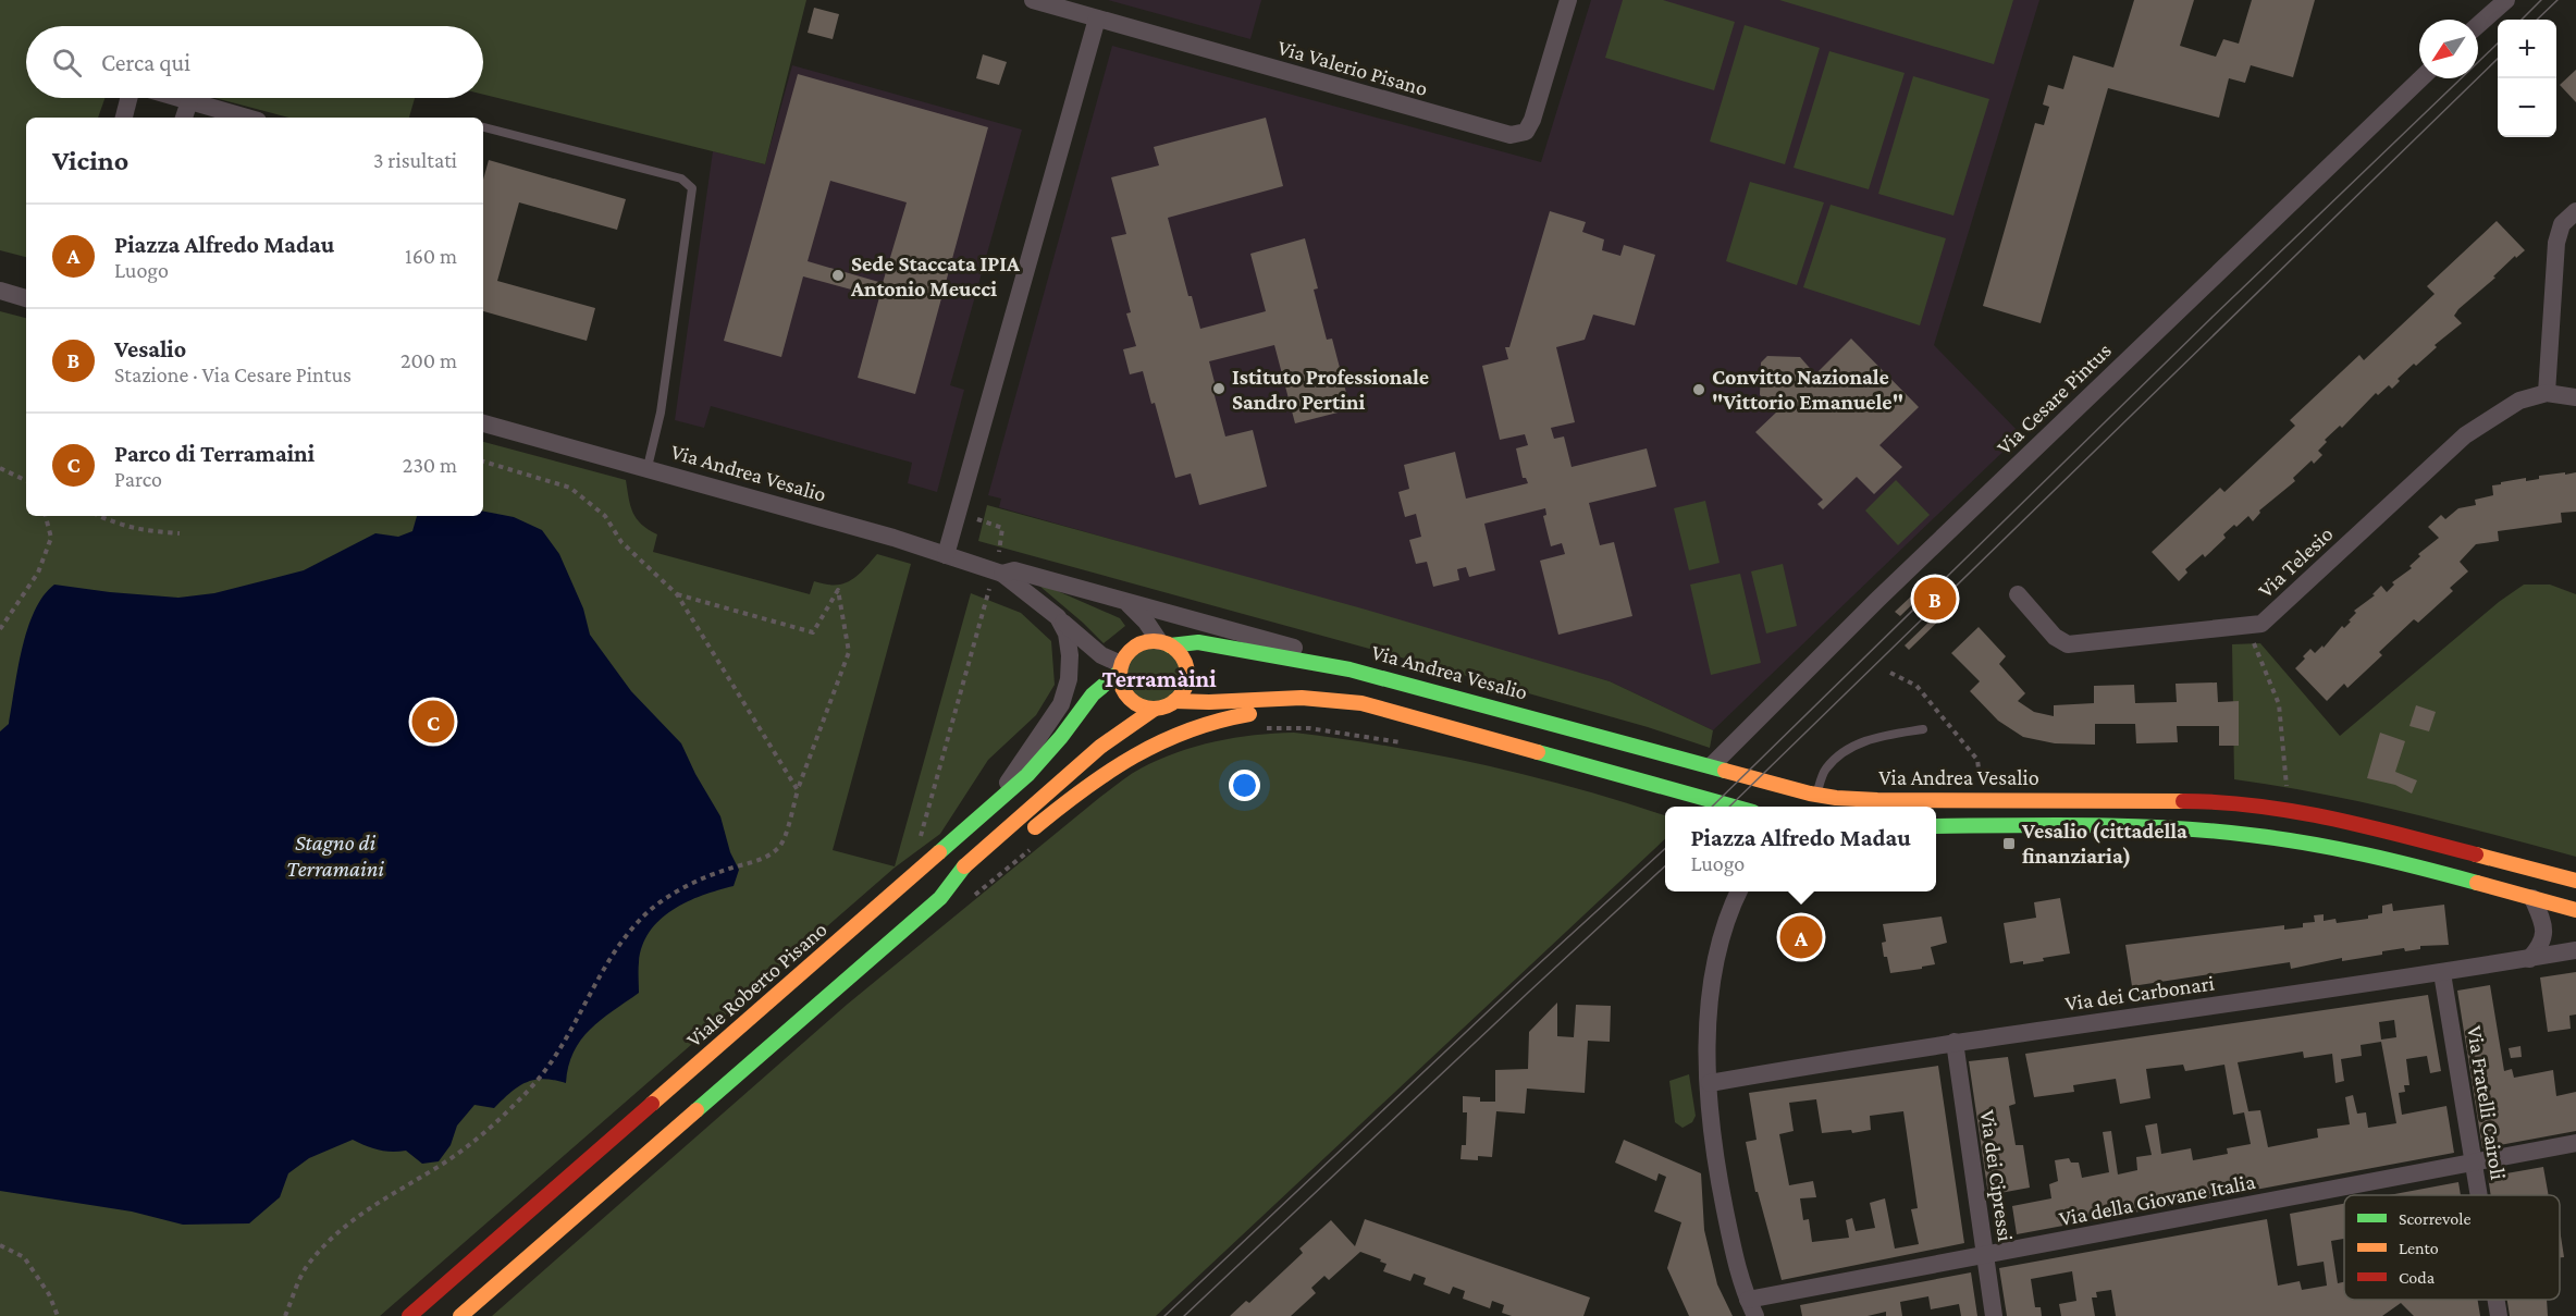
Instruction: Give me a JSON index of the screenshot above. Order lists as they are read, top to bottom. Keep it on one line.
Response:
{"streets":{"main road":["Via Andrea Vesalio","Viale Roberto Pisano"],"street":["Via Valerio Pisano","Via Cesare Pintus","Via Telesio","Via dei Carbonari","Via Fratelli Cairoli","Via dei Cipressi","Via della Giovane Italia"]},"crossings":[["Via Cesare Pintus","Via Andrea Vesalio"],["Via Andrea Vesalio","Viale Roberto Pisano"],["Via dei Carbonari","Via Fratelli Cairoli"],["Via dei Carbonari","Via dei Cipressi"],["Via Fratelli Cairoli","Via della Giovane Italia"],["Via dei Cipressi","Via della Giovane Italia"]],"districts":["Terramàini"],"water":["Stagno di Terramaini"],"places":{"other":["Sede Staccata IPIA Antonio Meucci","Istituto Professionale Sandro Pertini","Convitto Nazionale \"Vittorio Emanuele\""],"transit":["Vesalio (cittadella finanziaria)"]},"legend":["Scorrevole","Lento","Coda"],"north":"bottom left","page":{"map_buttons":["+","−"],"search":"Cerca qui","heading":["Vicino","3 risultati"],"list":[{"mark":"A","name":"Piazza Alfredo Madau","note":"Luogo","value":"160 m"},{"mark":"B","name":"Vesalio","note":"Stazione · Via Cesare Pintus","value":"200 m"},{"mark":"C","name":"Parco di Terramaini","note":"Parco","value":"230 m"}],"pins":["B","C","A"],"popup":["Piazza Alfredo Madau","Luogo"]}}
